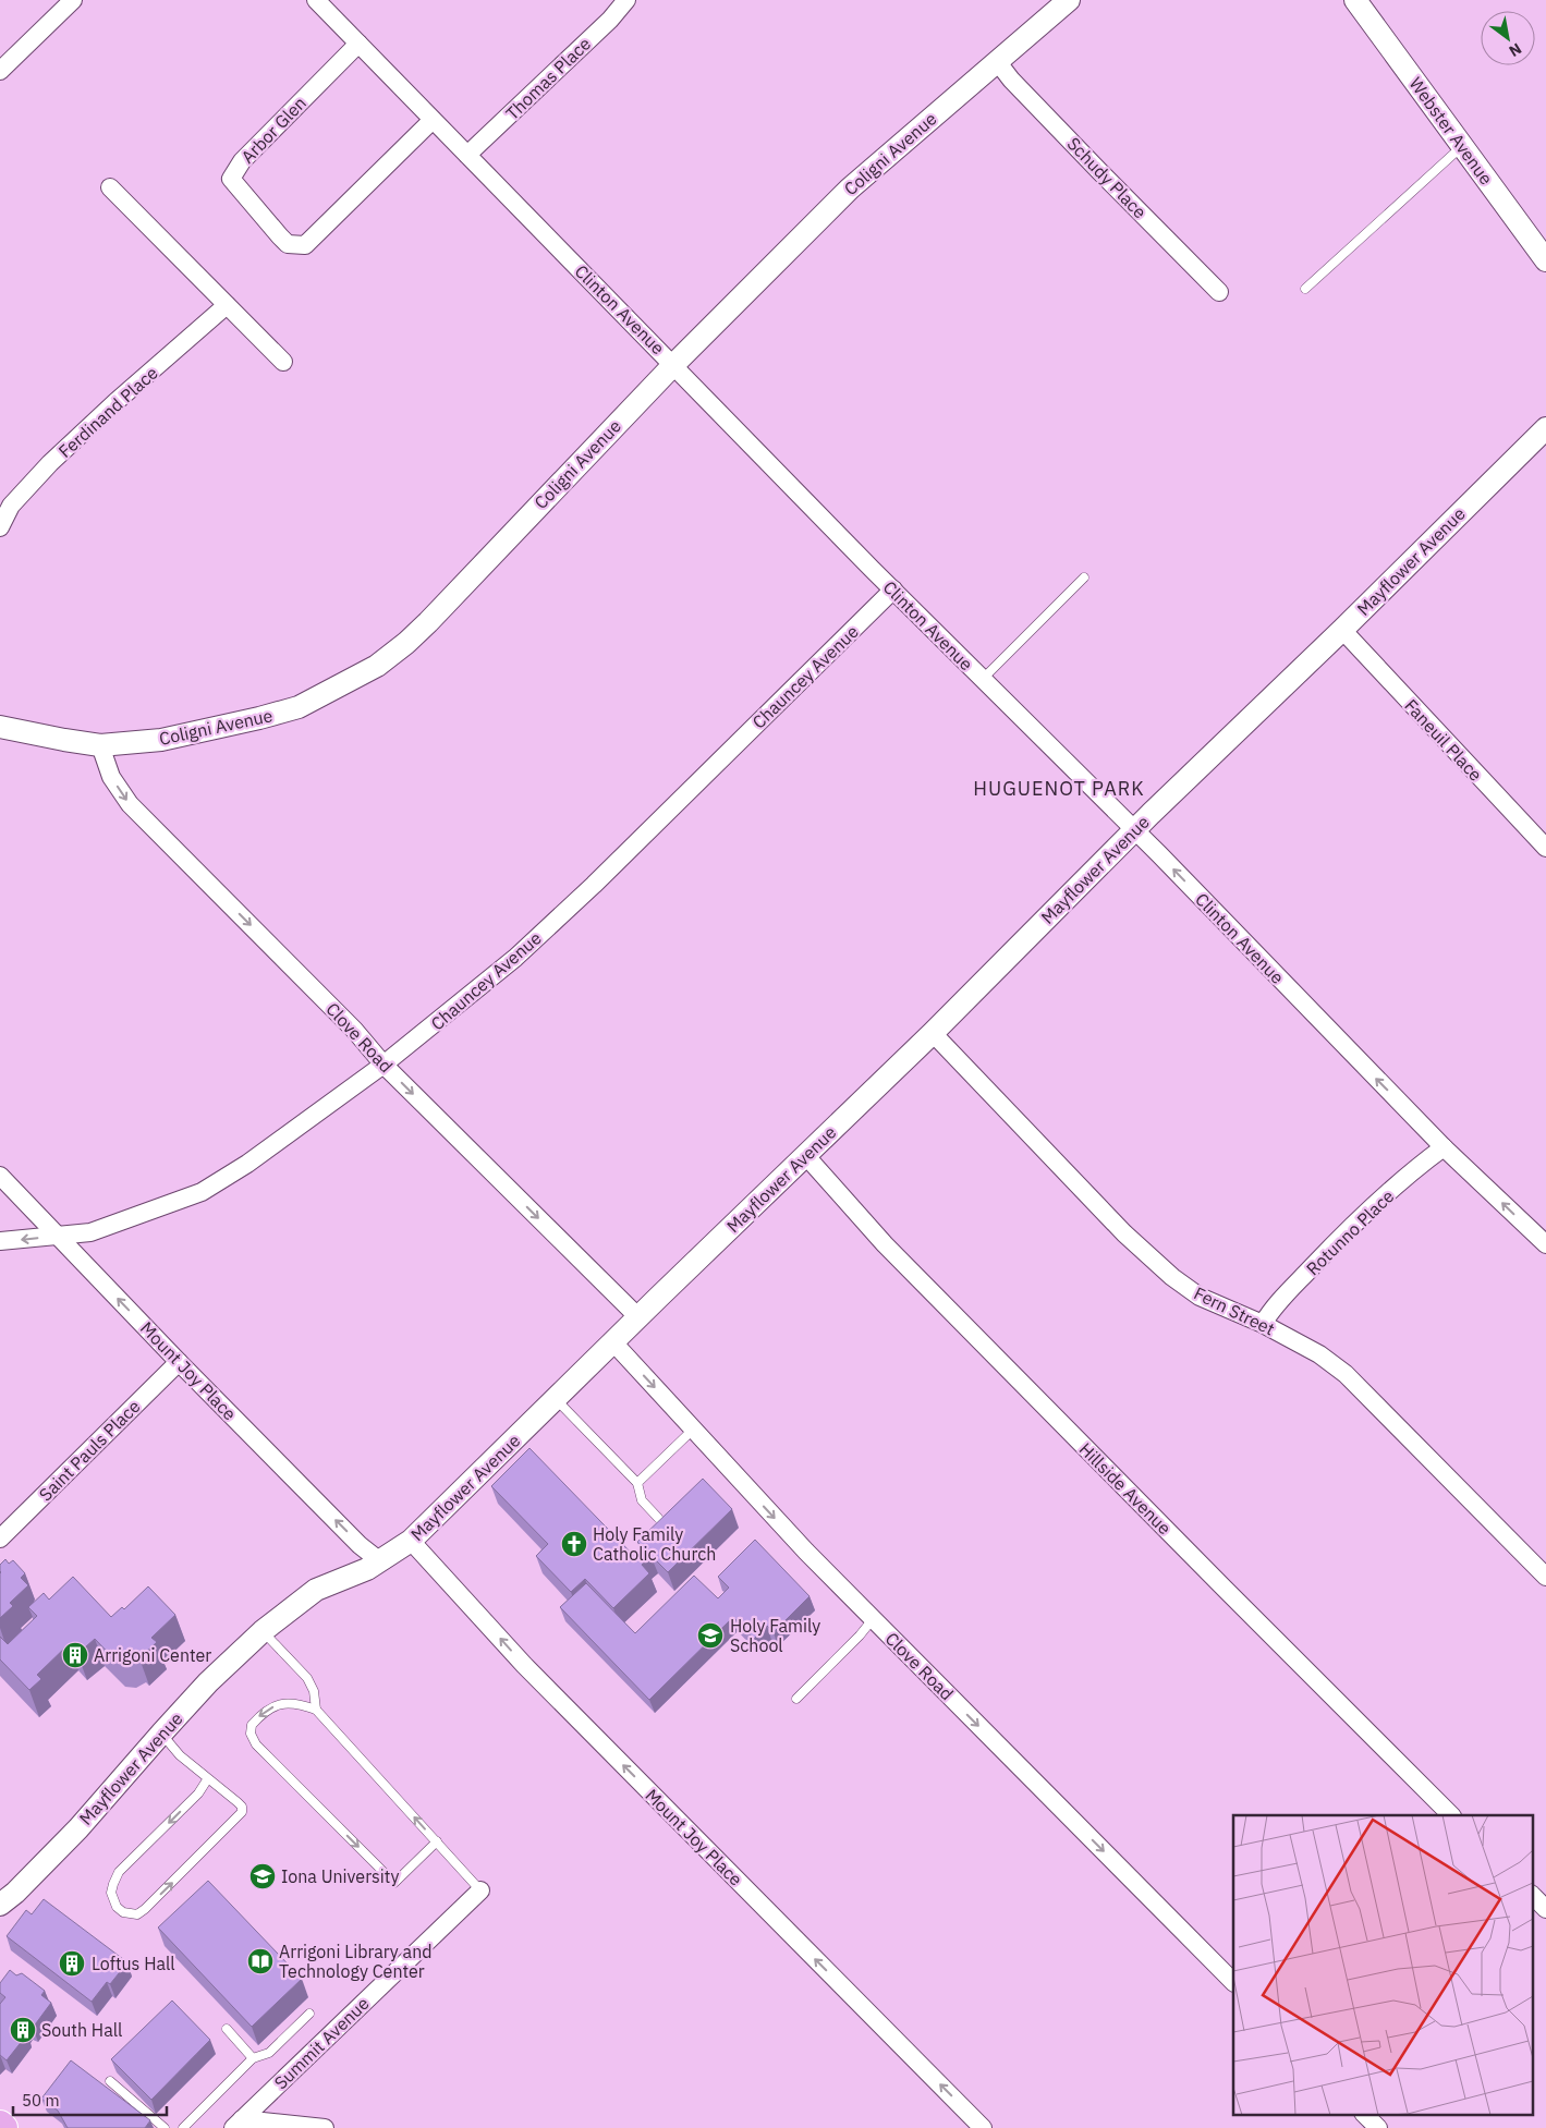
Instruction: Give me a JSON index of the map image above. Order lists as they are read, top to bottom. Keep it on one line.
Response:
{"streets":{"street":["Thomas Place","Arbor Glen","Webster Avenue","Coligni Avenue","Schudy Place","Clinton Avenue","Ferdinand Place","Mayflower Avenue","Chauncey Avenue","Faneuil Place","Clove Road","Rotunno Place","Fern Street","Mount Joy Place","Saint Pauls Place","Hillside Avenue","Summit Avenue"]},"crossings":[["Thomas Place","Clinton Avenue"],["Arbor Glen","Clinton Avenue"],["Coligni Avenue","Schudy Place"],["Coligni Avenue","Clinton Avenue"],["Coligni Avenue","Clove Road"],["Clinton Avenue","Mayflower Avenue"],["Clinton Avenue","Chauncey Avenue"],["Clinton Avenue","Rotunno Place"],["Mayflower Avenue","Faneuil Place"],["Mayflower Avenue","Clove Road"],["Mayflower Avenue","Fern Street"],["Mayflower Avenue","Mount Joy Place"],["Mayflower Avenue","Hillside Avenue"],["Chauncey Avenue","Clove Road"],["Chauncey Avenue","Mount Joy Place"],["Rotunno Place","Fern Street"],["Mount Joy Place","Saint Pauls Place"]],"one_way":["Clove Road","Mount Joy Place"],"districts":["HUGUENOT PARK"],"places":{"church":["Holy Family Catholic Church"],"school or university":["Holy Family School","Iona University"],"building":["Arrigoni Center","Loftus Hall","South Hall"],"library":["Arrigoni Library and Technology Center"]},"scale_bar":"50 m","north":"bottom right"}
